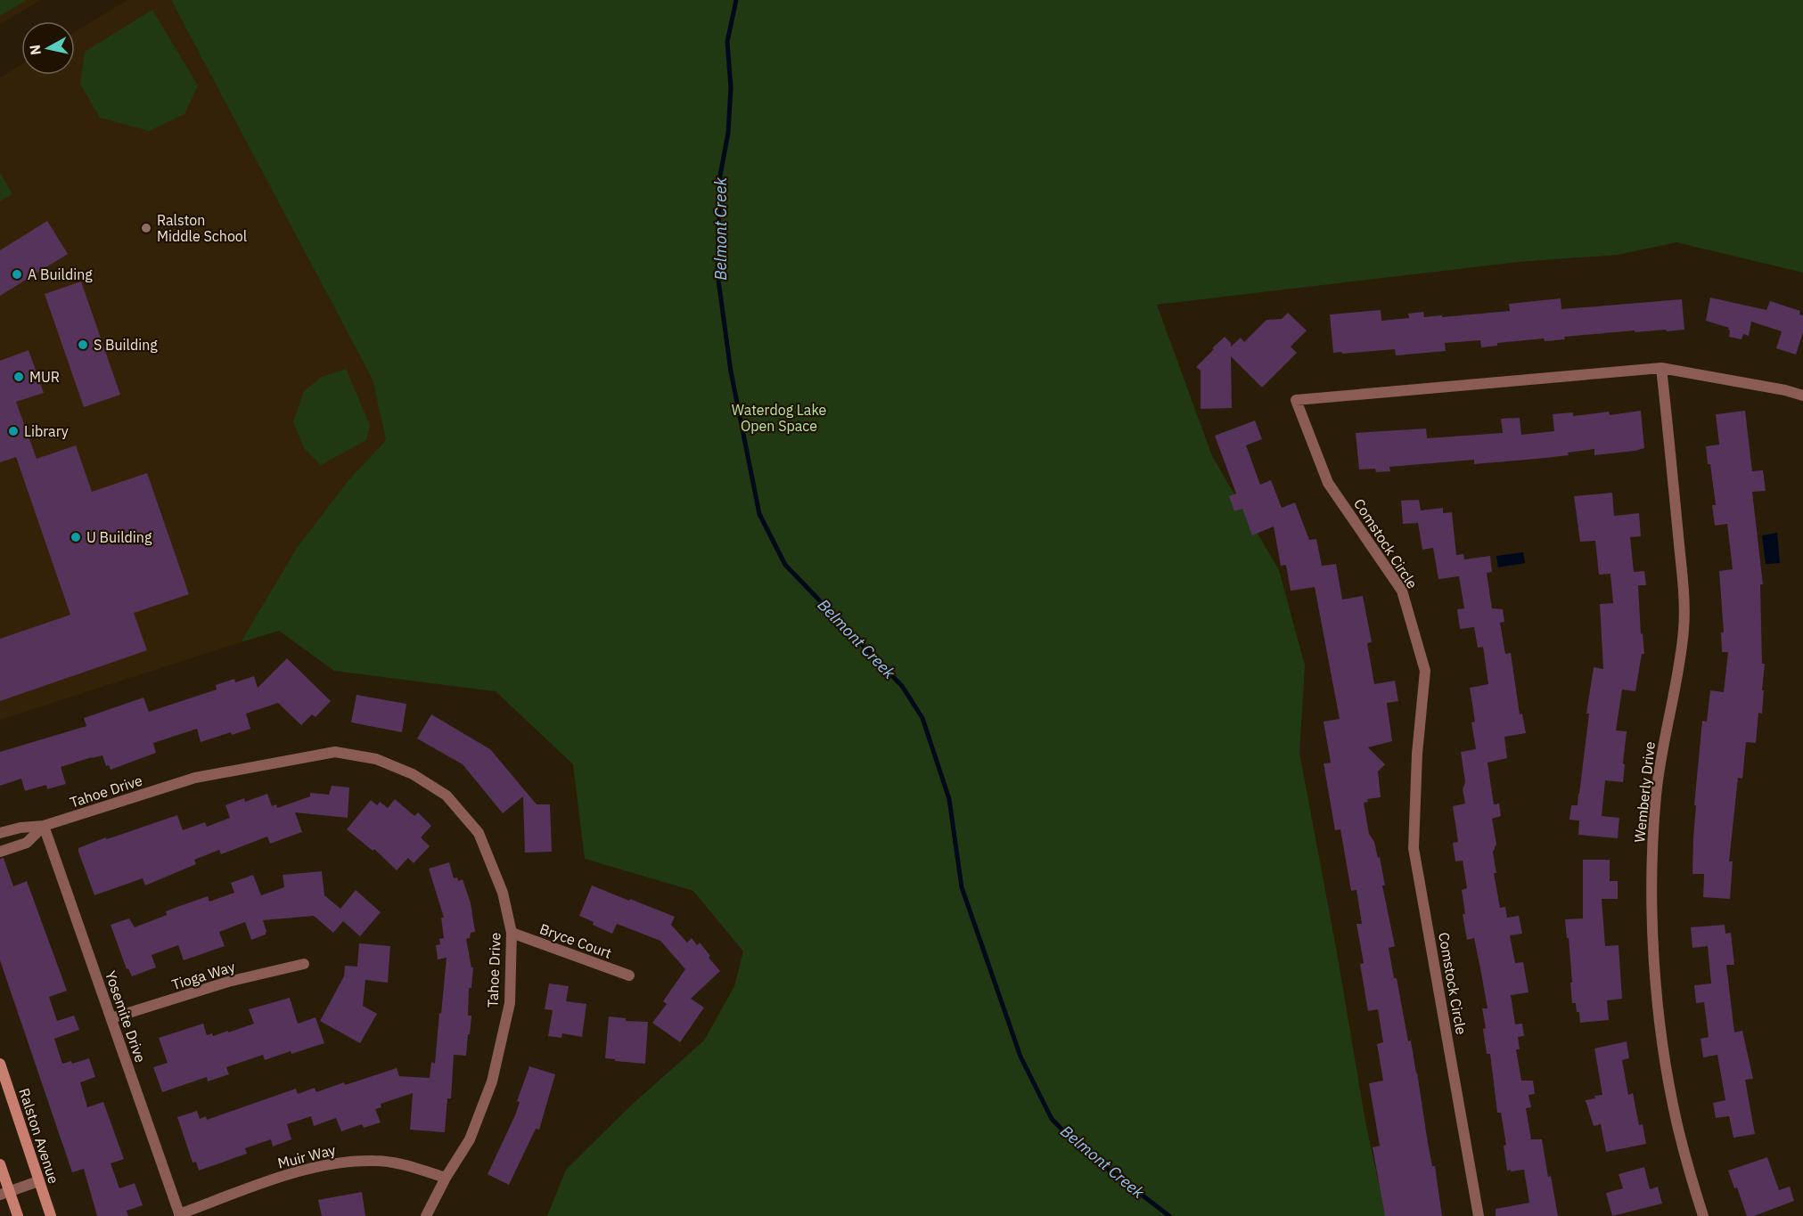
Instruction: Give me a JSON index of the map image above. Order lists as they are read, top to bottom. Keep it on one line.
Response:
{"streets":{"main road":["Ralston Avenue"],"street":["Comstock Circle","Tahoe Drive","Wemberly Drive","Bryce Court","Tioga Way","Yosemite Drive","Muir Way"]},"crossings":[["Comstock Circle","Wemberly Drive"],["Tahoe Drive","Bryce Court"],["Tahoe Drive","Yosemite Drive"],["Tahoe Drive","Muir Way"],["Tioga Way","Yosemite Drive"],["Yosemite Drive","Muir Way"]],"water":["Belmont Creek"],"parks":["Waterdog Lake Open Space"],"places":["Ralston Middle School","A Building","S Building","MUR","Library","U Building"],"north":"left"}
